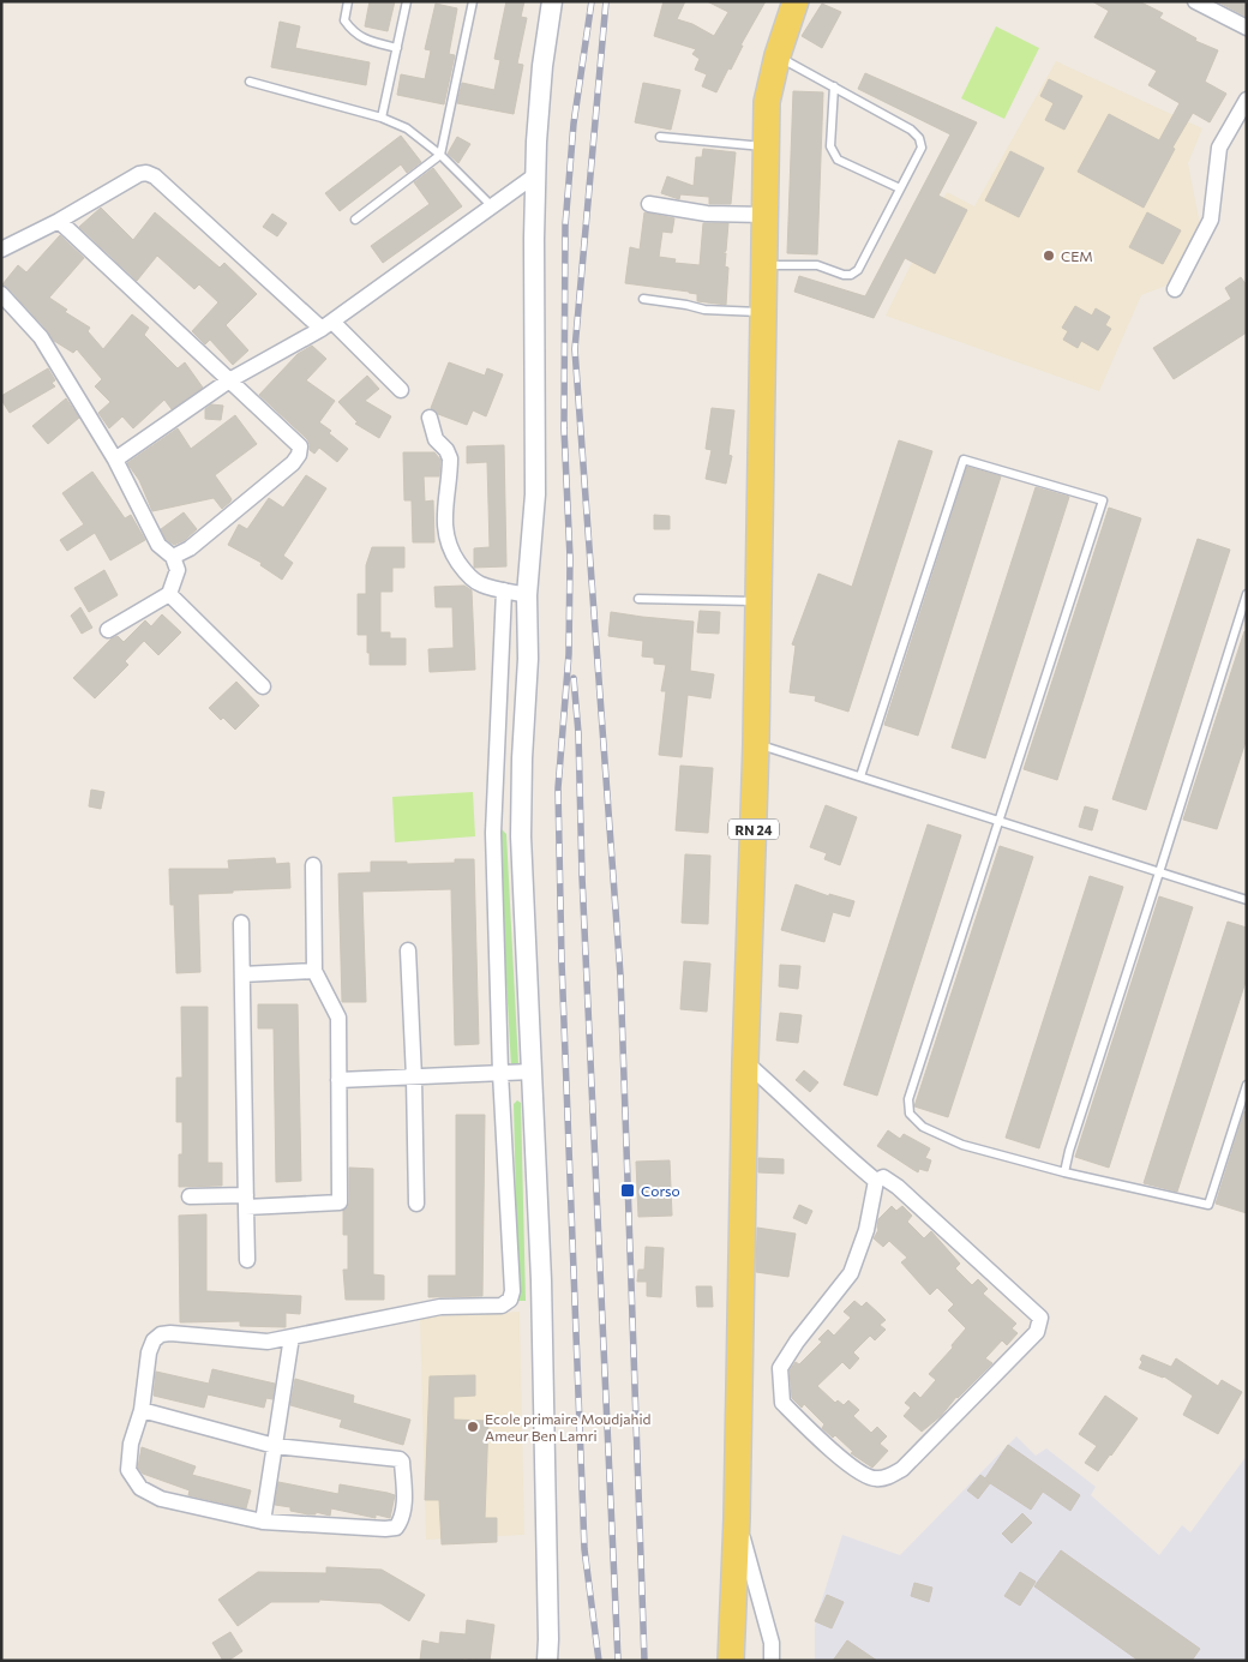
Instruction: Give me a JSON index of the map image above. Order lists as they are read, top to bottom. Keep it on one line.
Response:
{"streets":{"main road":["RN 24"]},"places":{"other":["CEM","Ecole primaire Moudjahid Ameur Ben Lamri"],"transit":["Corso"]}}
